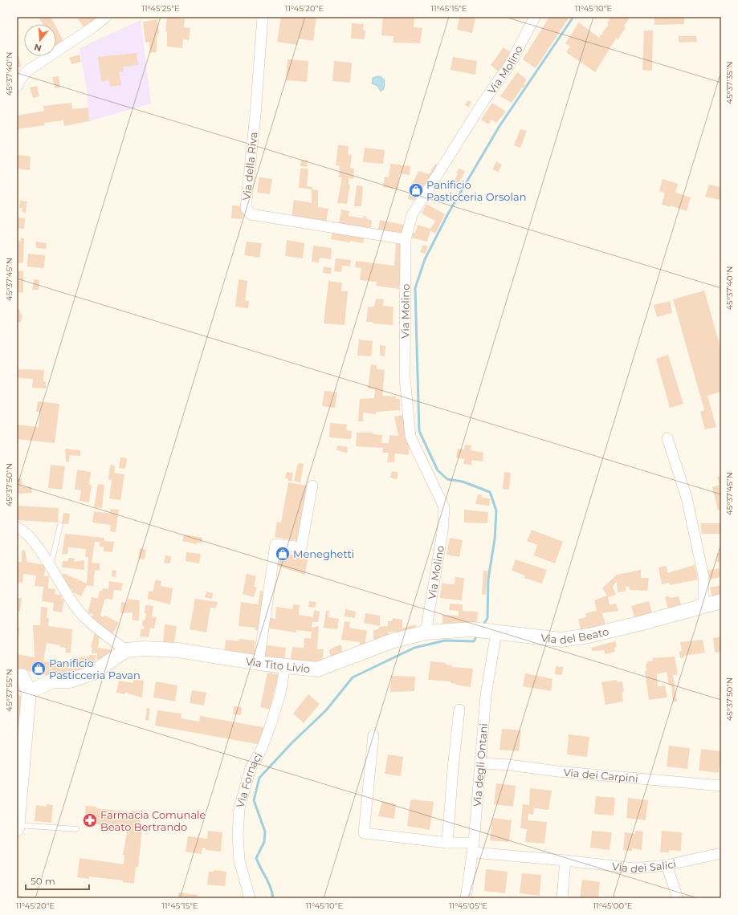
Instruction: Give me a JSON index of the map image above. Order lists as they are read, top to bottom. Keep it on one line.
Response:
{"streets":{"street":["Via Molino","Via della Riva","Via del Beato","Via Tito Livio","Via degli Ontani","Via dei Carpini","Via Fornaci","Via dei Salici"]},"crossings":[["Via Molino","Via della Riva"],["Via Molino","Via del Beato"],["Via Molino","Via Tito Livio"],["Via del Beato","Via Tito Livio"],["Via del Beato","Via degli Ontani"],["Via Tito Livio","Via Fornaci"],["Via degli Ontani","Via dei Carpini"],["Via degli Ontani","Via dei Salici"]],"places":{"shop":["Panificio Pasticceria Orsolan","Meneghetti","Panificio Pasticceria Pavan"],"pharmacy":["Farmacia Comunale Beato Bertrando"]},"scale_bar":"50 m","north":"bottom","coordinates":["11°45'25\"E","11°45'20\"E","11°45'15\"E","11°45'10\"E","45°37'40\"N","45°37'35\"N","45°37'45\"N","45°37'50\"N","45°37'55\"N","11°45'05\"E","11°45'00\"E"]}
